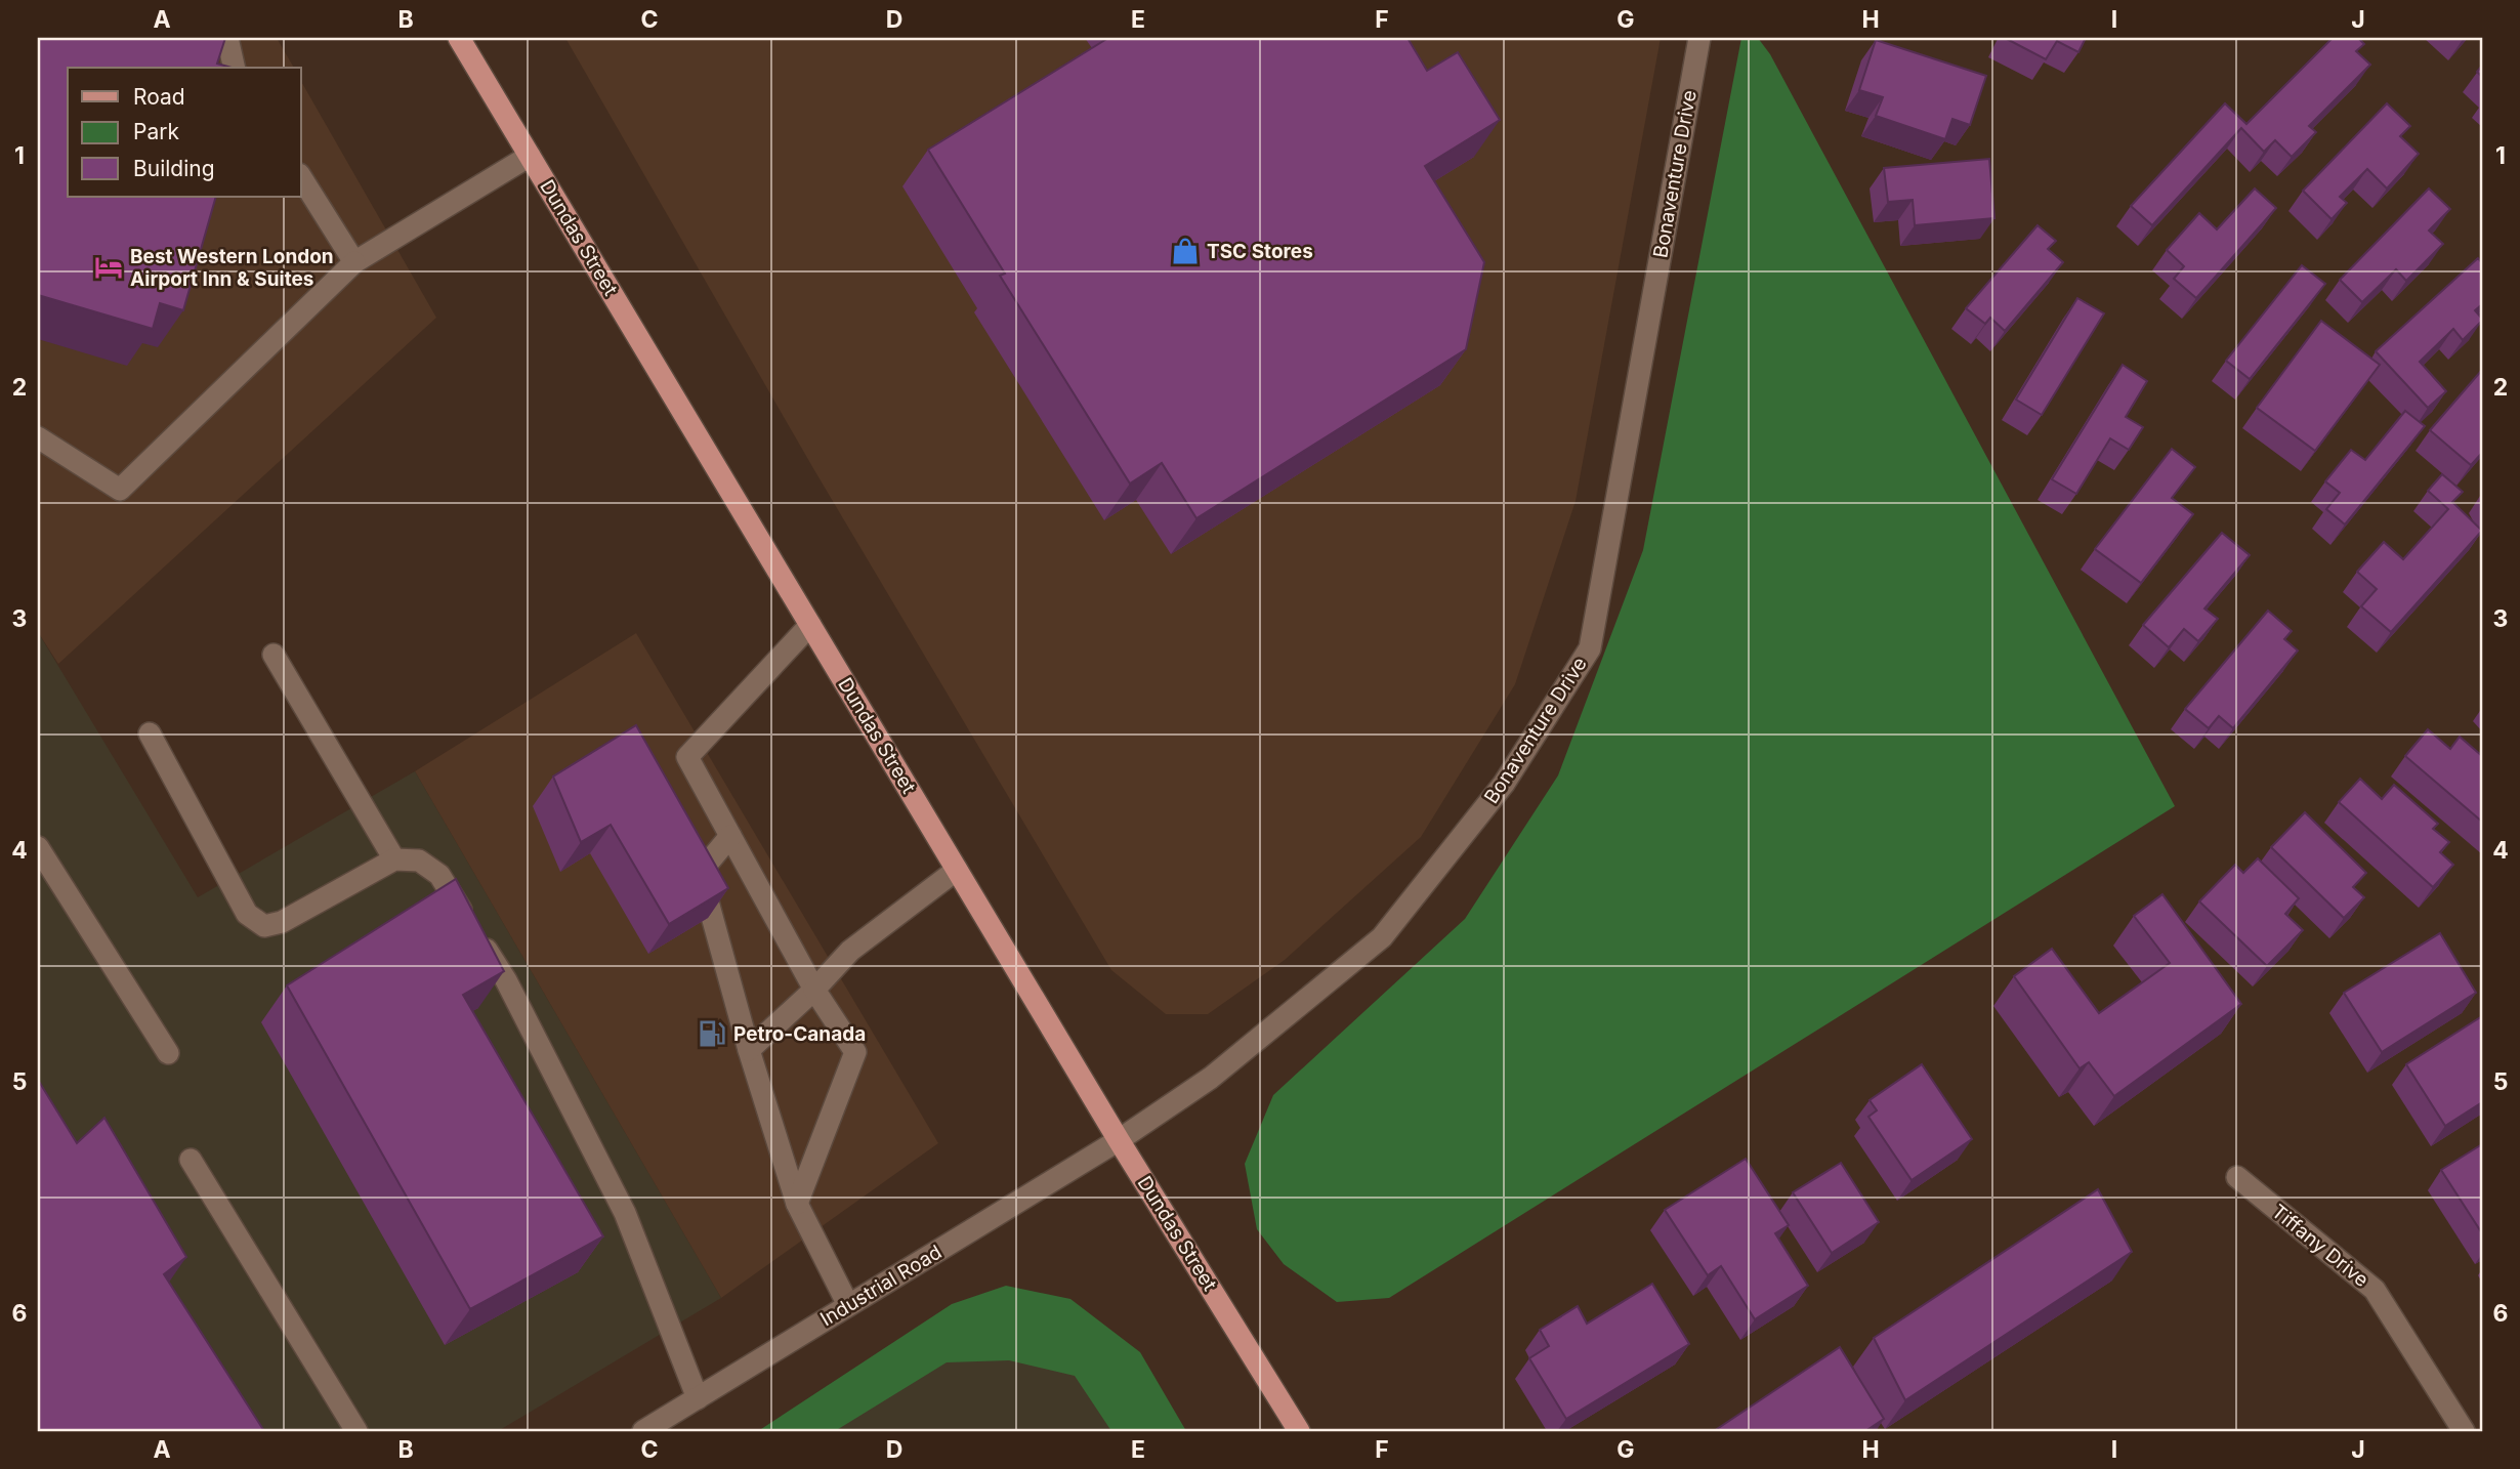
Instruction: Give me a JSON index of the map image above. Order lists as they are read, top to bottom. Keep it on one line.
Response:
{"streets":{"main road":["Dundas Street"],"street":["Bonaventure Drive","Tiffany Drive","Industrial Road"]},"crossings":[["Bonaventure Drive","Dundas Street"],["Bonaventure Drive","Industrial Road"],["Dundas Street","Industrial Road"]],"places":{"shop":["TSC Stores"],"hotel":["Best Western London Airport Inn & Suites"],"fuel station":["Petro-Canada"]},"legend":["Road","Park","Building"],"grid":{"columns":["A","B","C","D","E","F","G","H","I","J"],"rows":["1","2","3","4","5","6"]}}
